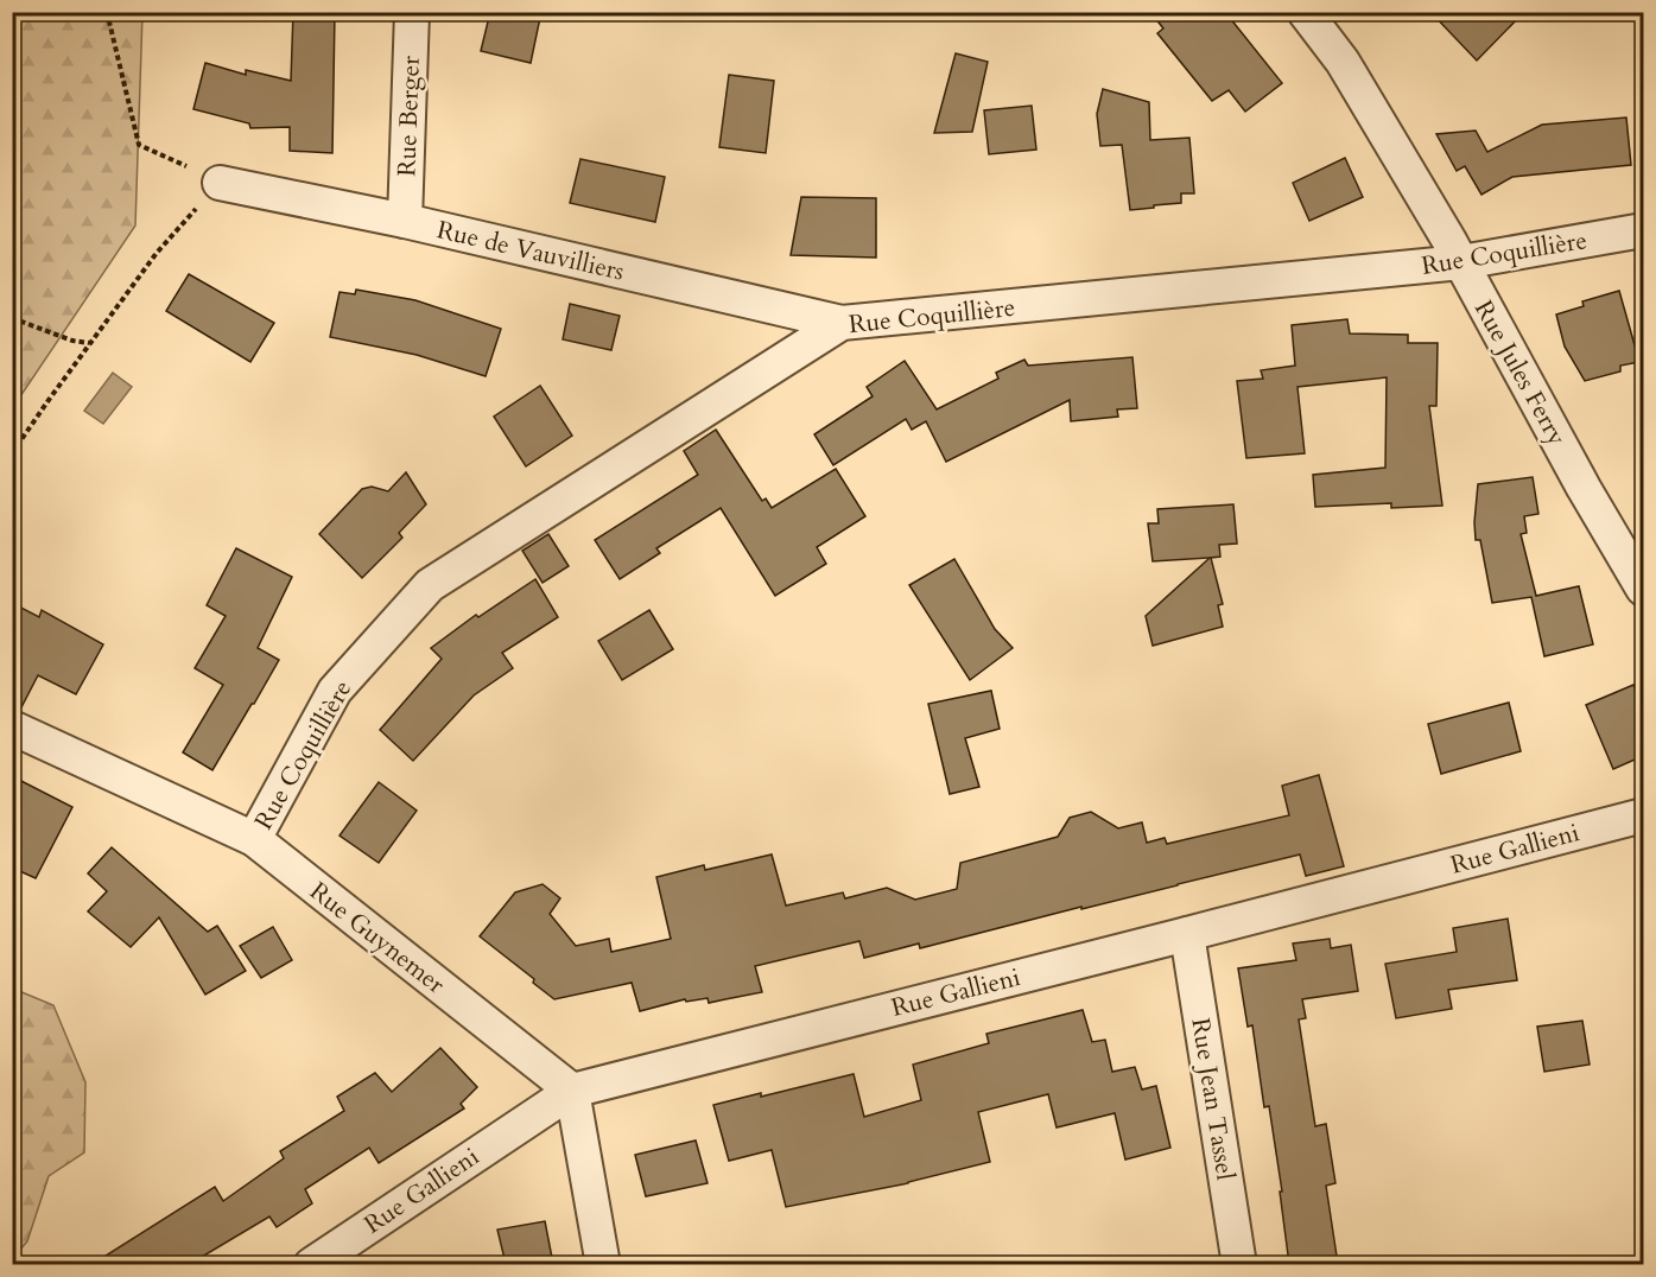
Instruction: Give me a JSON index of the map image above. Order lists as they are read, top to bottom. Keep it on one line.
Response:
{"streets":{"street":["Rue Berger","Rue de Vauvilliers","Rue Coquillière","Rue Jules Ferry","Rue Gallieni","Rue Guynemer","Rue Jean Tassel"]},"crossings":[["Rue Berger","Rue de Vauvilliers"],["Rue de Vauvilliers","Rue Coquillière"],["Rue Coquillière","Rue Jules Ferry"],["Rue Coquillière","Rue Guynemer"],["Rue Gallieni","Rue Guynemer"],["Rue Gallieni","Rue Jean Tassel"]]}
